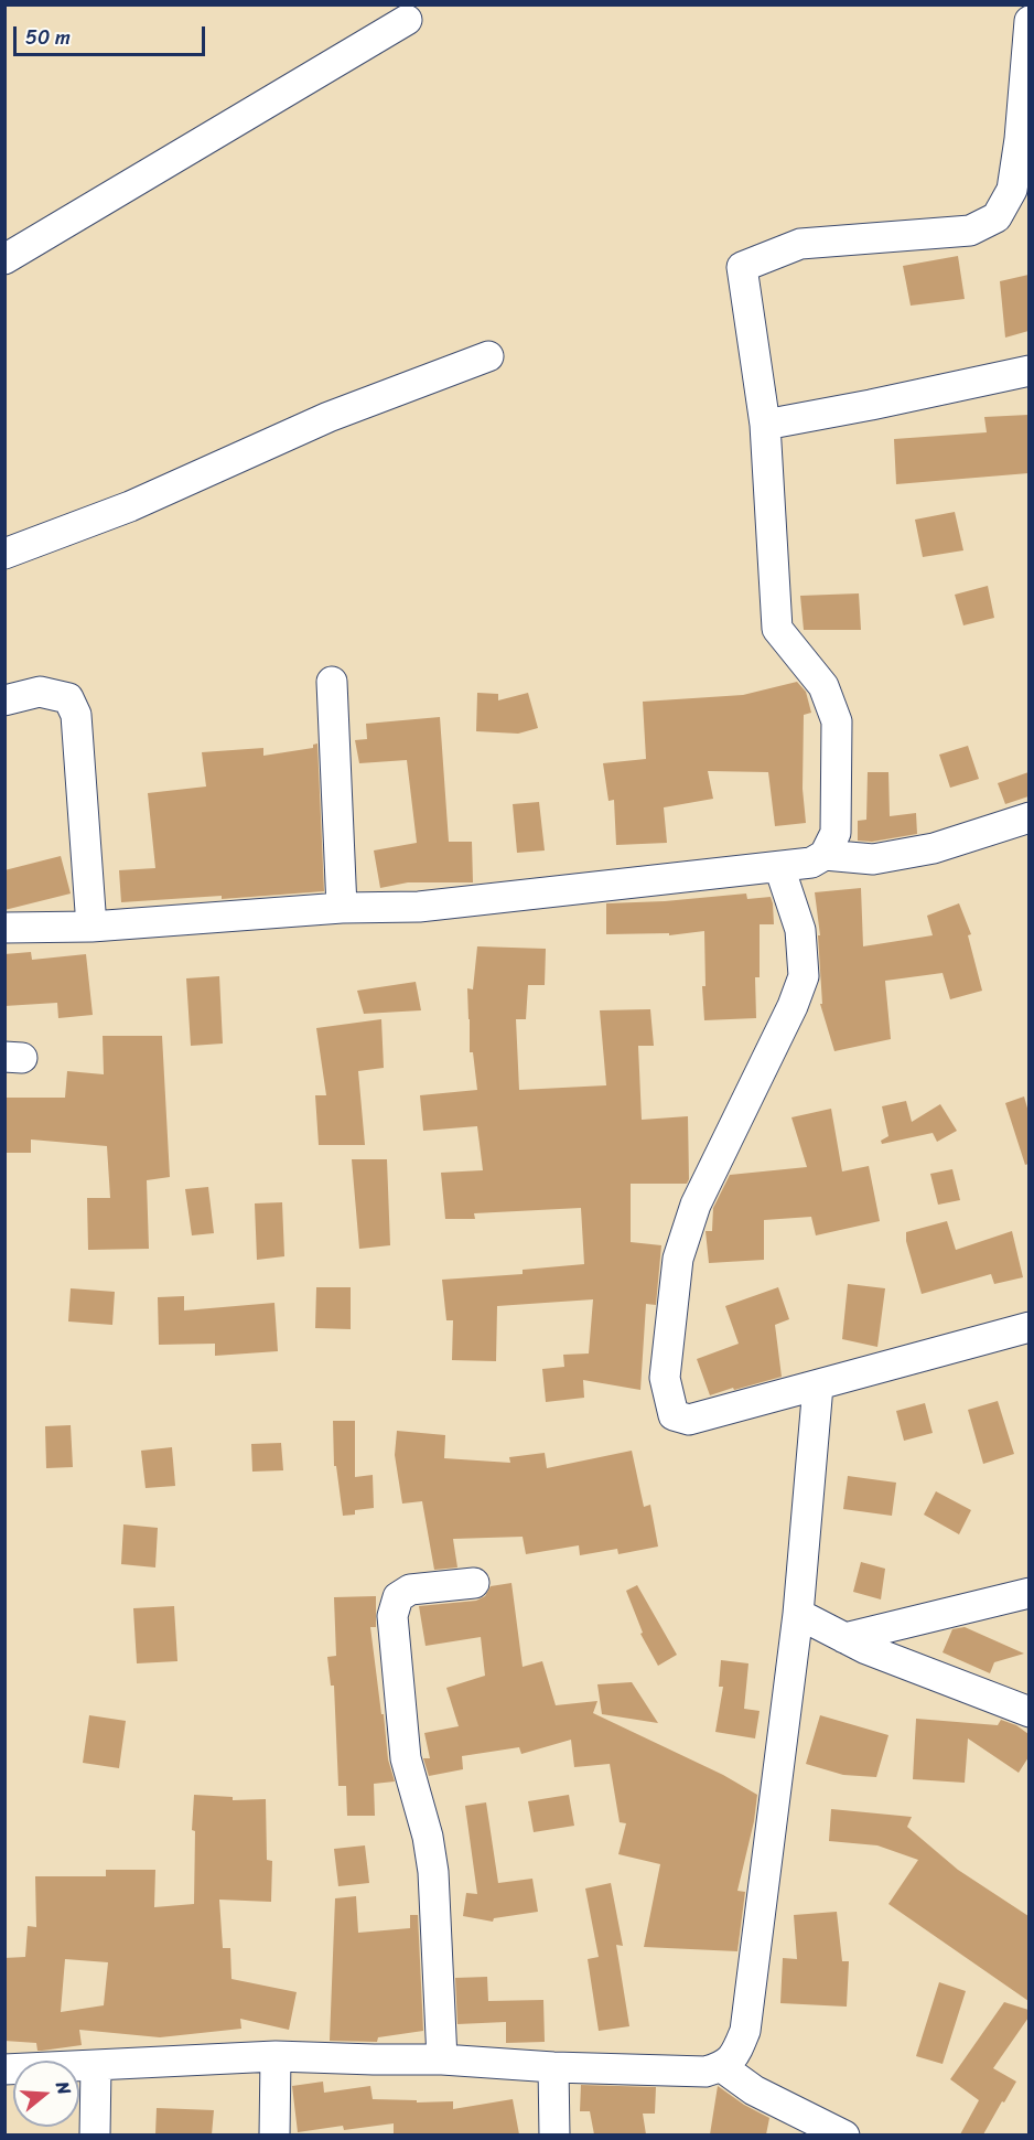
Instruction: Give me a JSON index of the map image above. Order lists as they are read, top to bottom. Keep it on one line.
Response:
{"scale_bar":"50 m","north":"right"}
